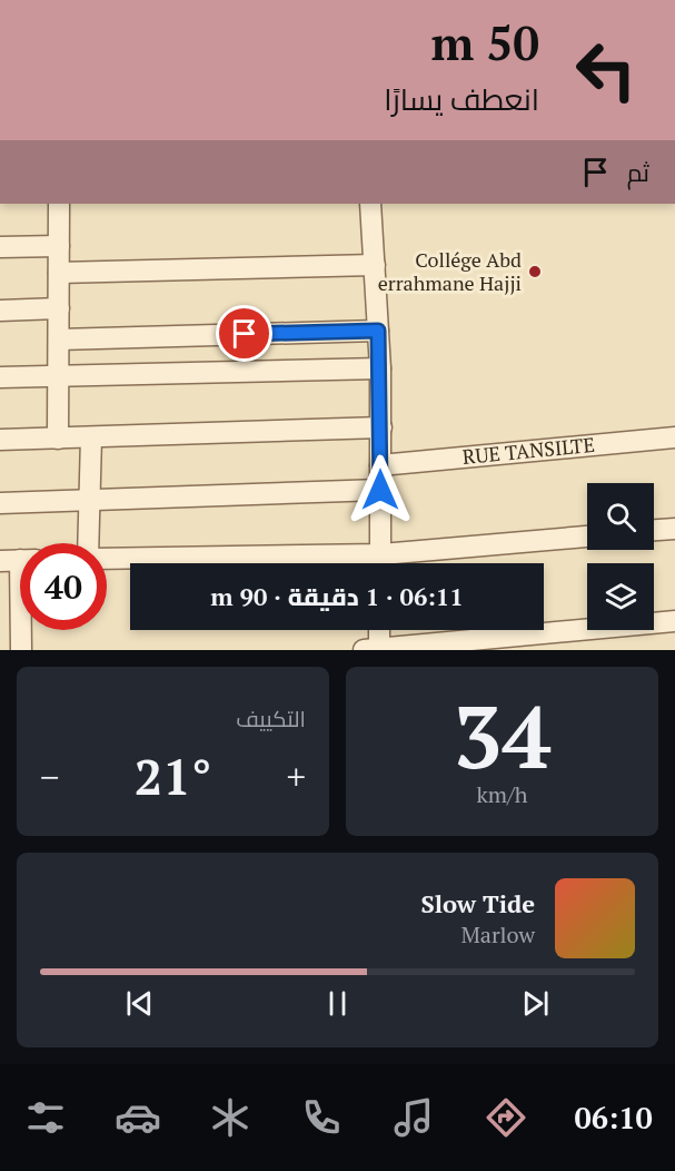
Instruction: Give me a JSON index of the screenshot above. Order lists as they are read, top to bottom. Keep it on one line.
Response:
{"streets":{"street":["RUE TANSILTE"]},"places":["Collége Abd errahmane Hajji"],"page":{"turn":["50 m","انعطف يسارًا"],"then":"ثم","limit":"40","trip":"06:11 · 1 دقيقة · 90 m","tile":[["34","km/h"],"التكييف"],"heat":["−","21°","+"],"song":["Slow Tide","Marlow"],"tabs":"06:10"}}
